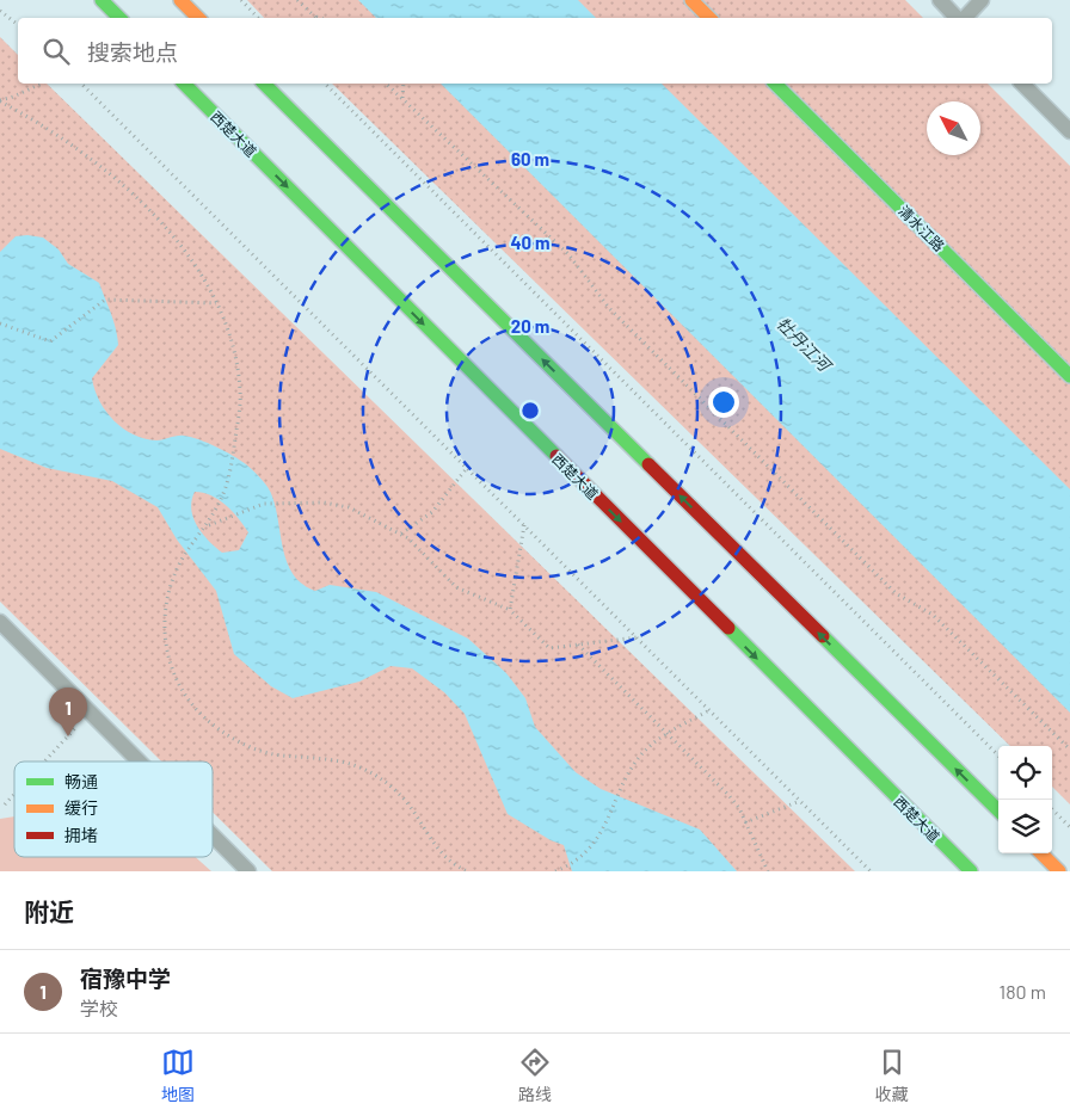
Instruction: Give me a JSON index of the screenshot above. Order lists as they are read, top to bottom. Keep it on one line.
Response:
{"streets":{"main road":["西楚大道","清水江路"]},"water":["牡丹江河"],"legend":["畅通","缓行","拥堵"],"north":"top left","page":{"search":"搜索地点","pins":"1","heading":"附近","list":[{"mark":"1","name":"宿豫中学","note":"学校","value":"180 m"}],"nav":["地图","路线","收藏"]},"rings":["60 m","40 m","20 m"]}
